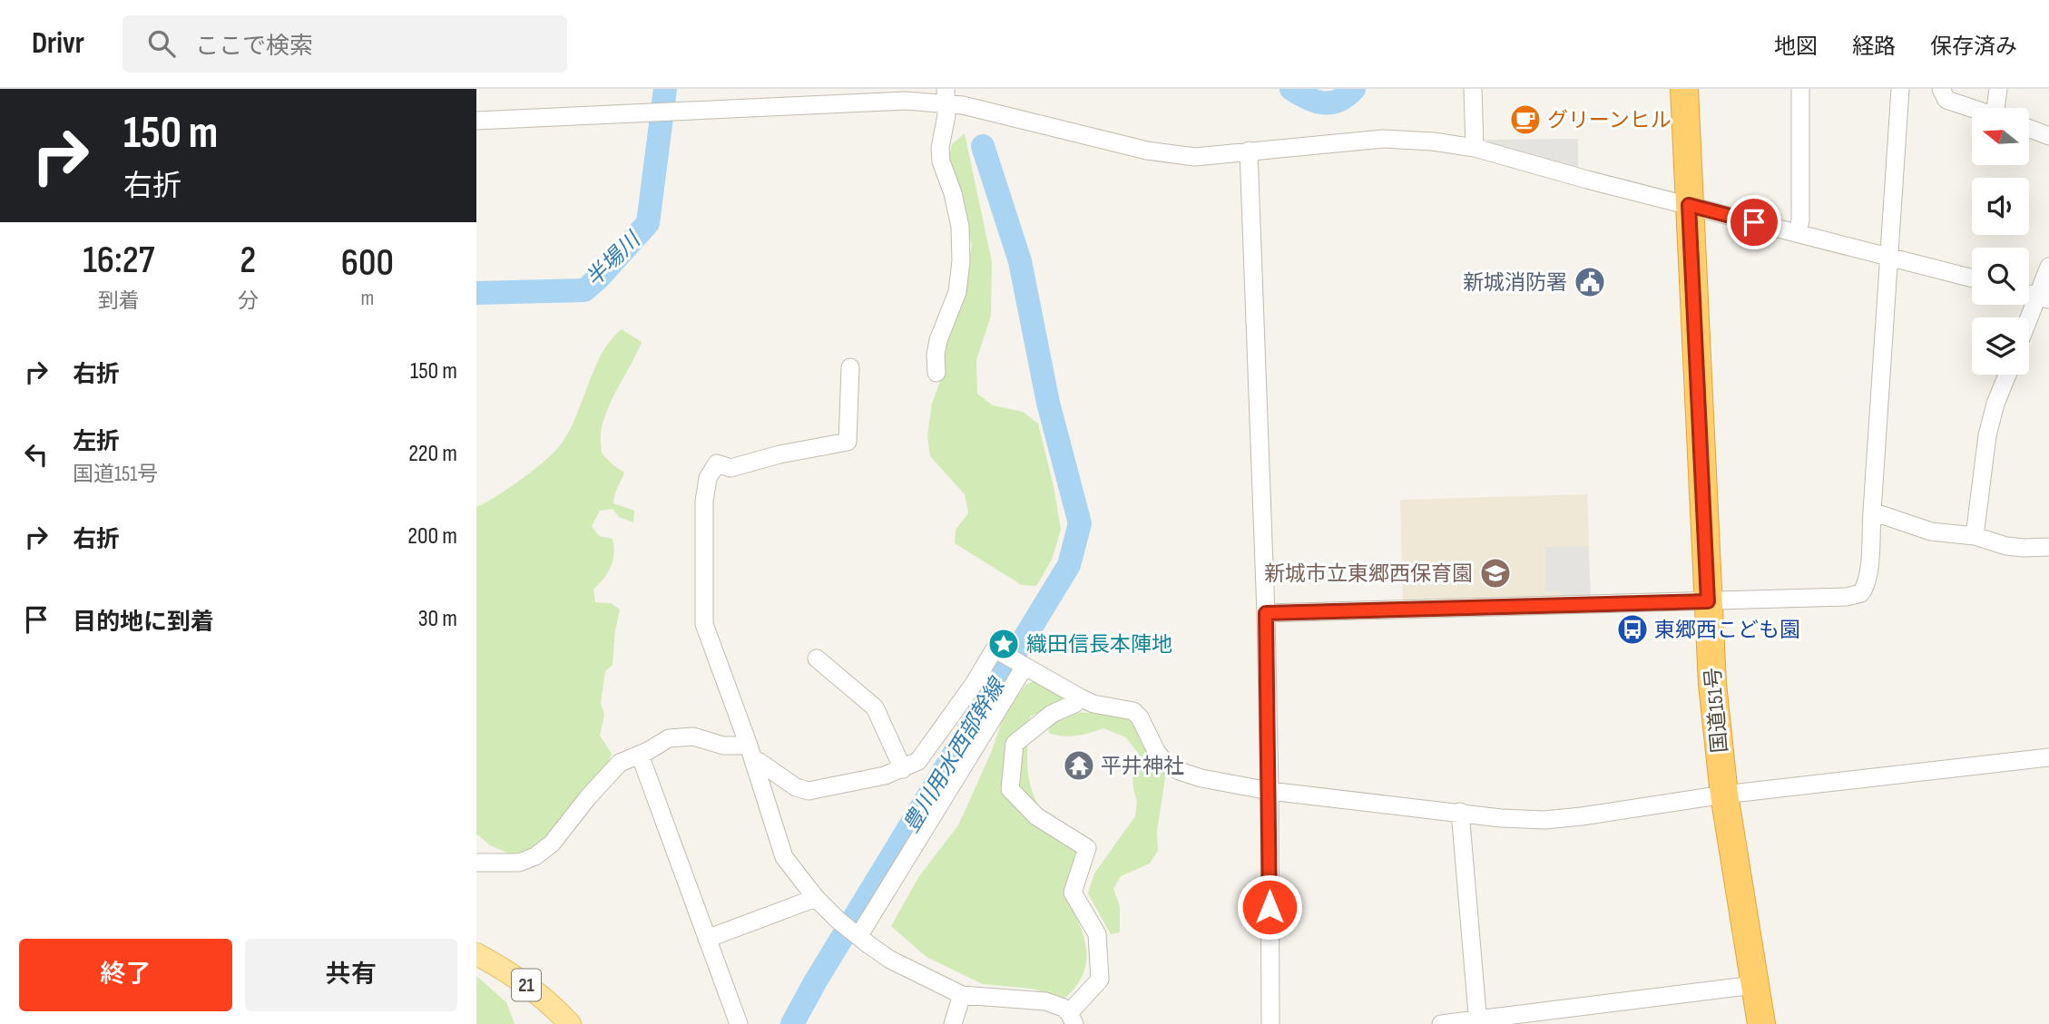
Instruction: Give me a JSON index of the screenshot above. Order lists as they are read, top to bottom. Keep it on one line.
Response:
{"streets":{"highway":["国道151号"],"main road":["21"]},"water":["半場川","豊川用水西部幹線"],"places":{"cafe":["グリーンヒル"],"public building":["新城消防署"],"school or university":["新城市立東郷西保育園"],"bus stop":["東郷西こども園"],"place":["織田信長本陣地"],"temple":["平井神社"]},"north":"left","page":{"header":"Drivr","search":"ここで検索","nav":["地図","経路","保存済み"],"turn":["150 m","右折"],"eta":["16:27","到着","2","分","600","m"],"list":[{"name":"右折","value":"150 m"},{"name":"左折","note":"国道151号","value":"220 m"},{"name":"右折","value":"200 m"},{"name":"目的地に到着","value":"30 m"}],"buttons":["終了","共有"]}}
